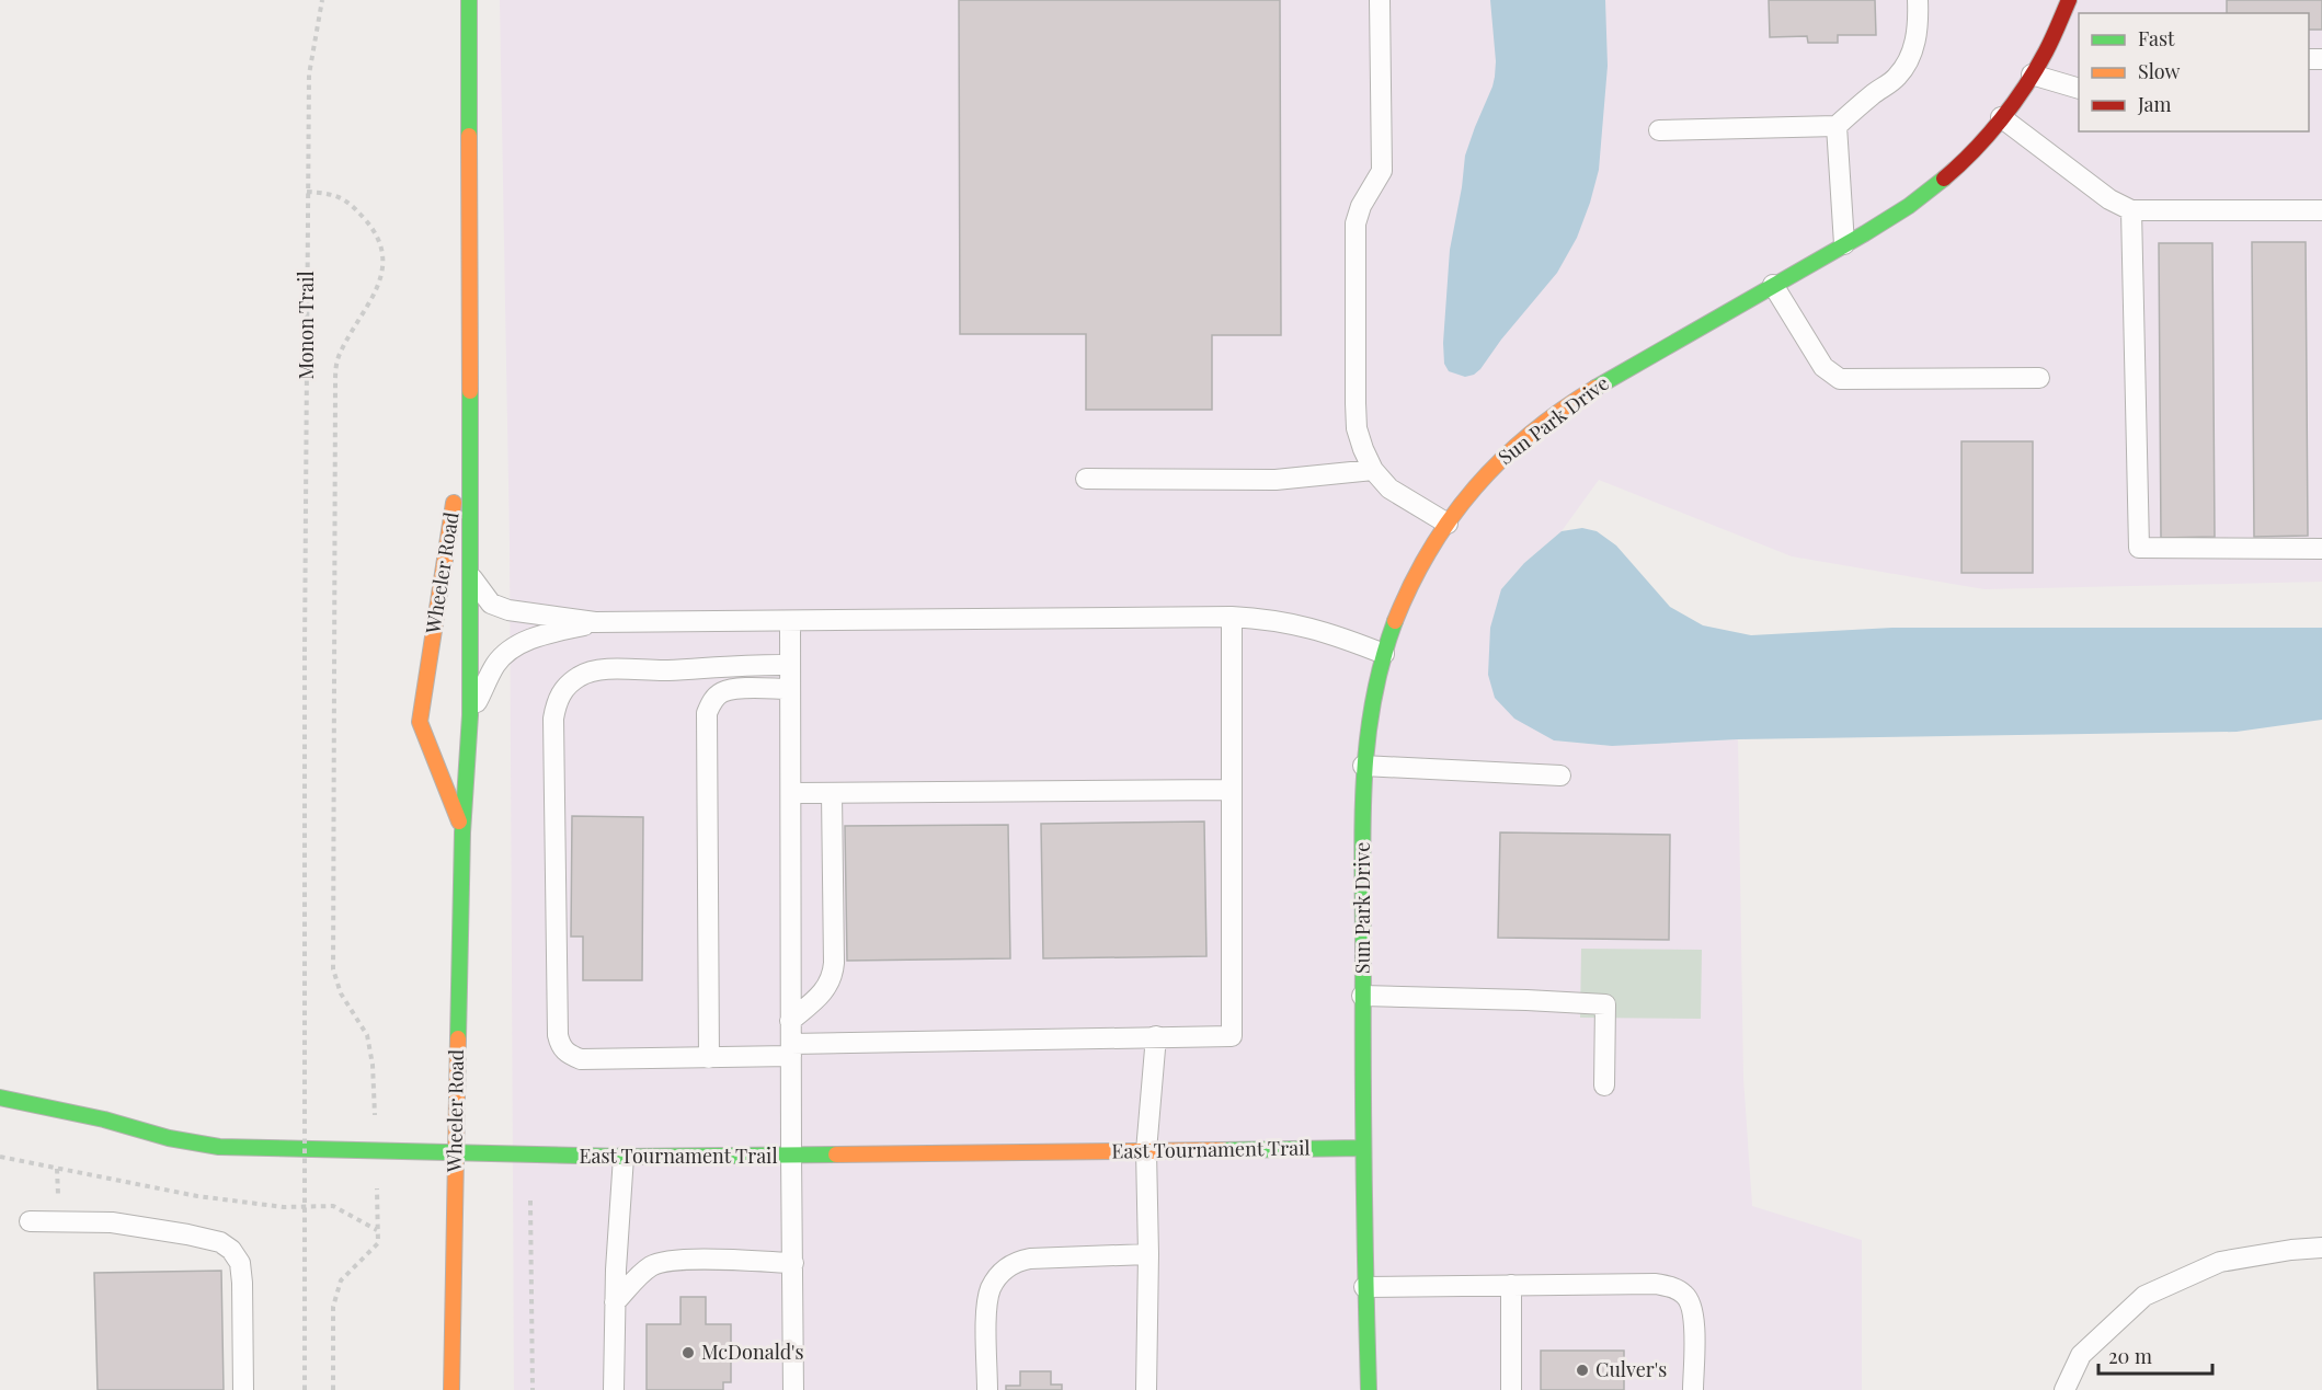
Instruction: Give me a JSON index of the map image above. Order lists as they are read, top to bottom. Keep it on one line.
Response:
{"streets":{"street":["Sun Park Drive","Wheeler Road","East Tournament Trail"],"path":["Monon Trail"]},"crossings":[["Sun Park Drive","East Tournament Trail"],["Wheeler Road","East Tournament Trail"]],"places":["McDonald's","Culver's"],"legend":["Fast","Slow","Jam"],"scale_bar":"20 m"}
